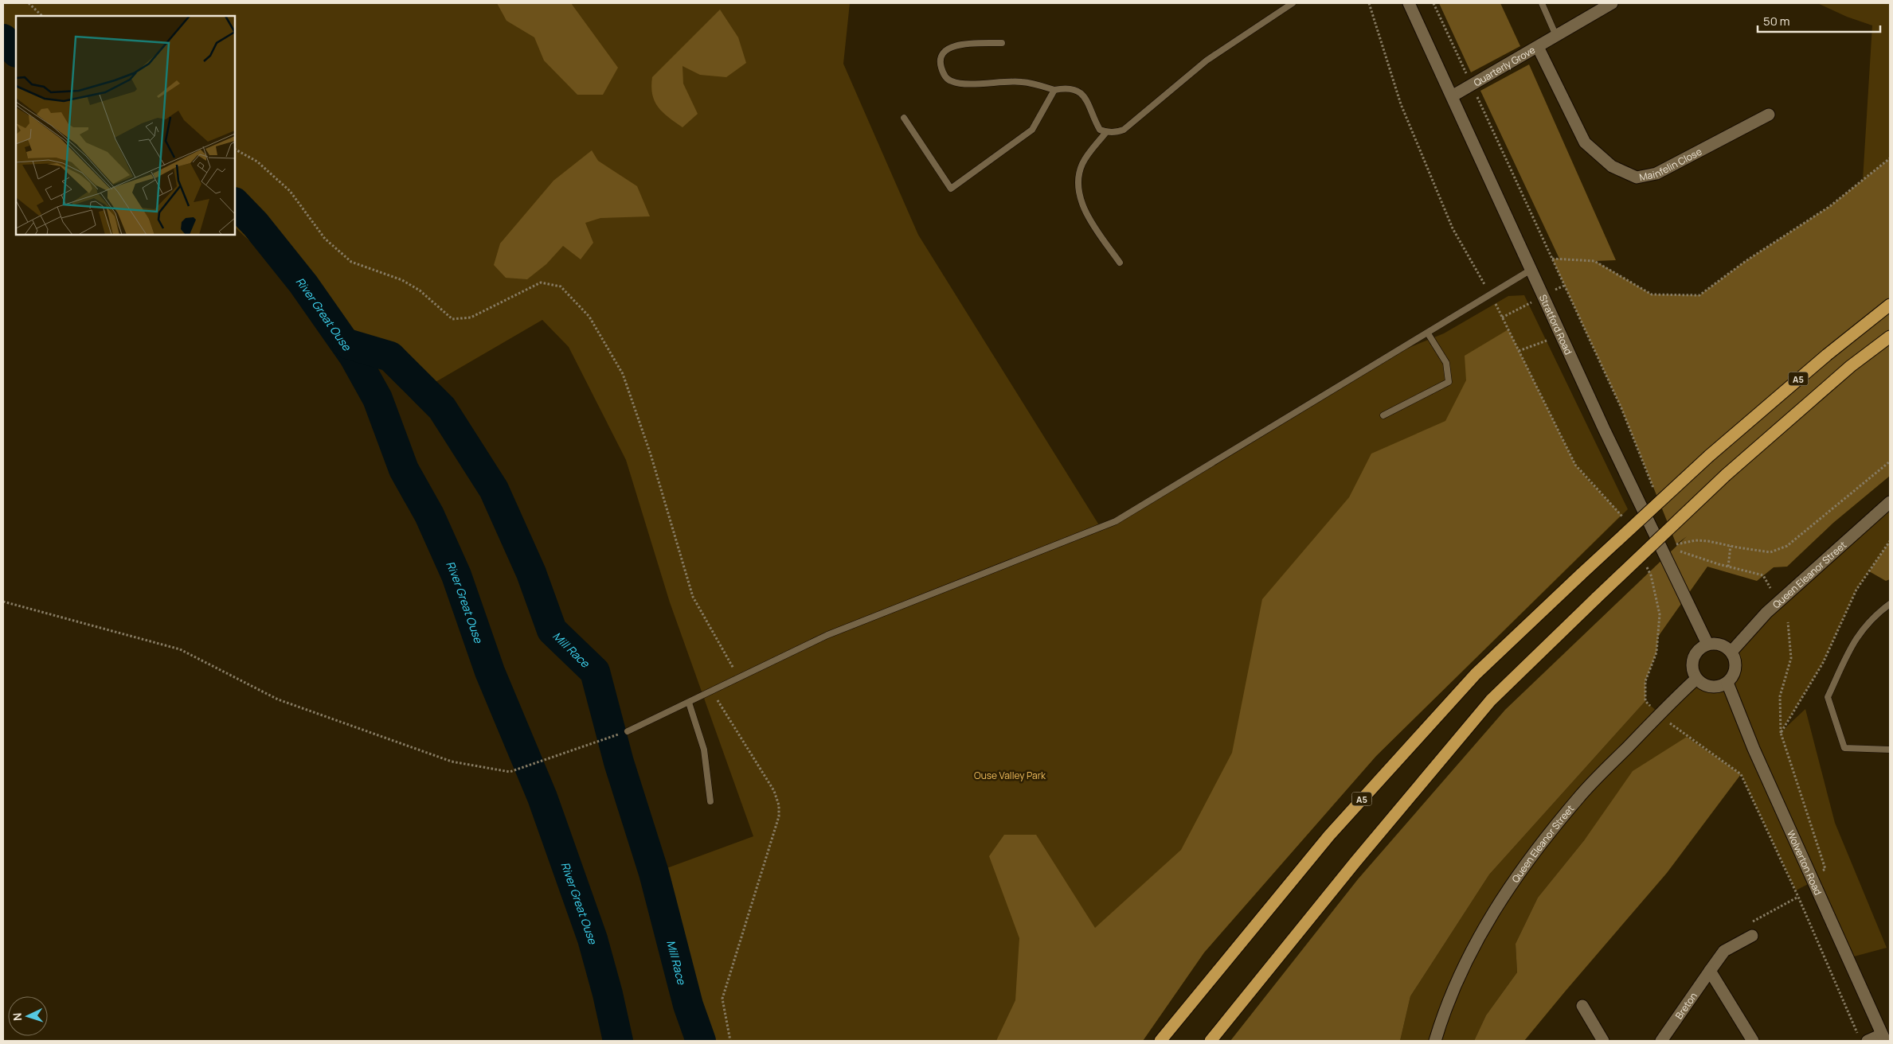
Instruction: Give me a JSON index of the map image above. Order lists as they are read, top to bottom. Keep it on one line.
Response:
{"streets":{"highway":["A5"],"street":["Quarterly Grove","Mainfelin Close","Stratford Road","Queen Eleanor Street","Wolverton Road","Breton"]},"crossings":[["Quarterly Grove","Mainfelin Close"],["Quarterly Grove","Stratford Road"],["Stratford Road","Queen Eleanor Street"],["Stratford Road","Wolverton Road"],["Queen Eleanor Street","Wolverton Road"]],"water":["River Great Ouse","Mill Race"],"parks":["Ouse Valley Park"],"scale_bar":"50 m","north":"left"}
